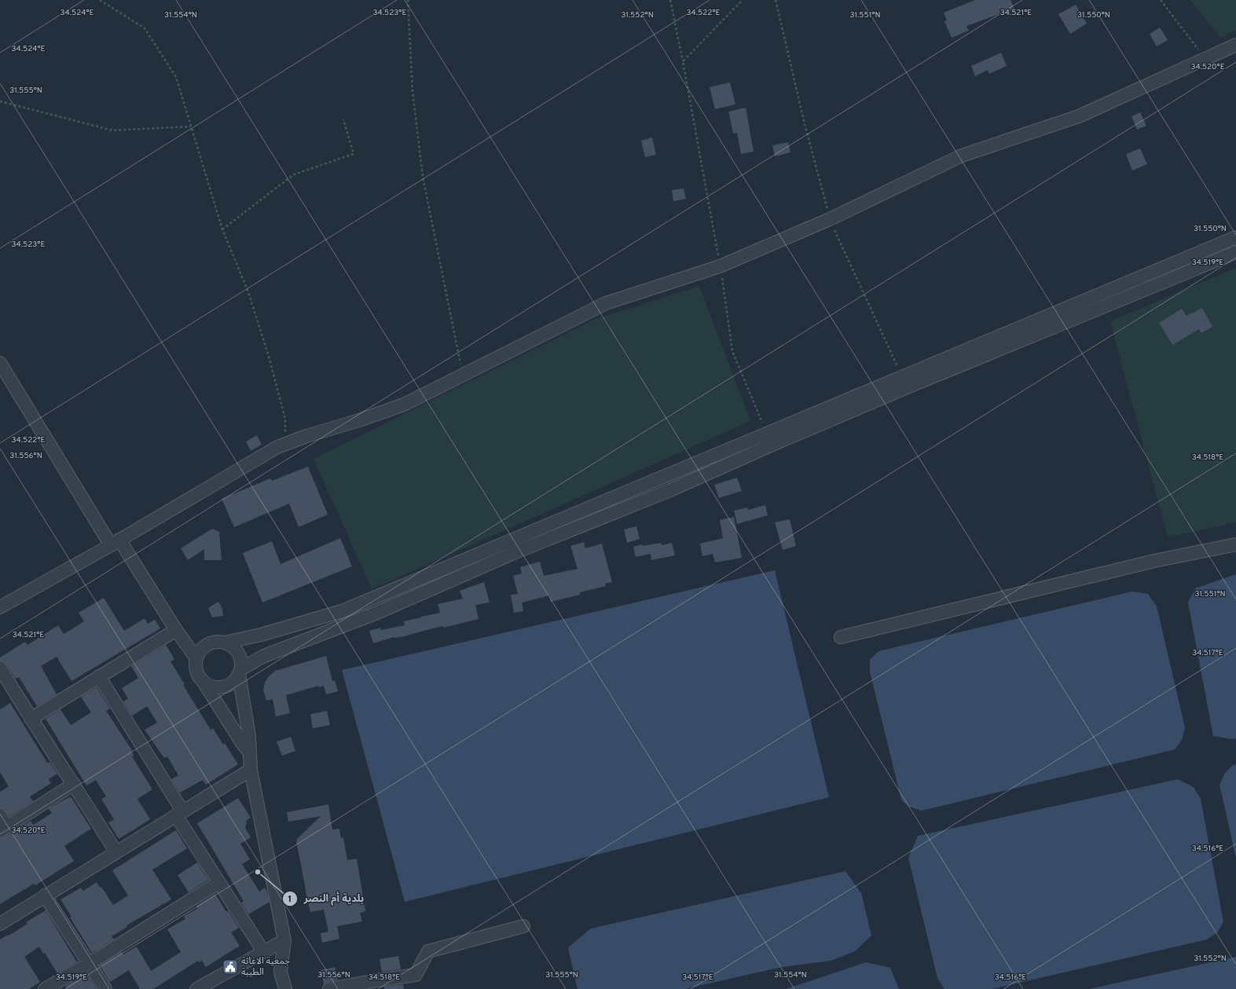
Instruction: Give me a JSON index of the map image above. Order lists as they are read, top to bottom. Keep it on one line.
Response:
{"places":{"other":["بلدية أم النصر"],"public building":["جمعية الاغاثة الطيبة"]},"coordinates":["34.524°E","34.523°E","34.522°E","34.521°E","31.554°N","31.550°N","31.552°N","31.551°N","34.520°E","31.555°N","34.519°E","31.556°N","34.518°E","34.517°E","34.516°E"]}
